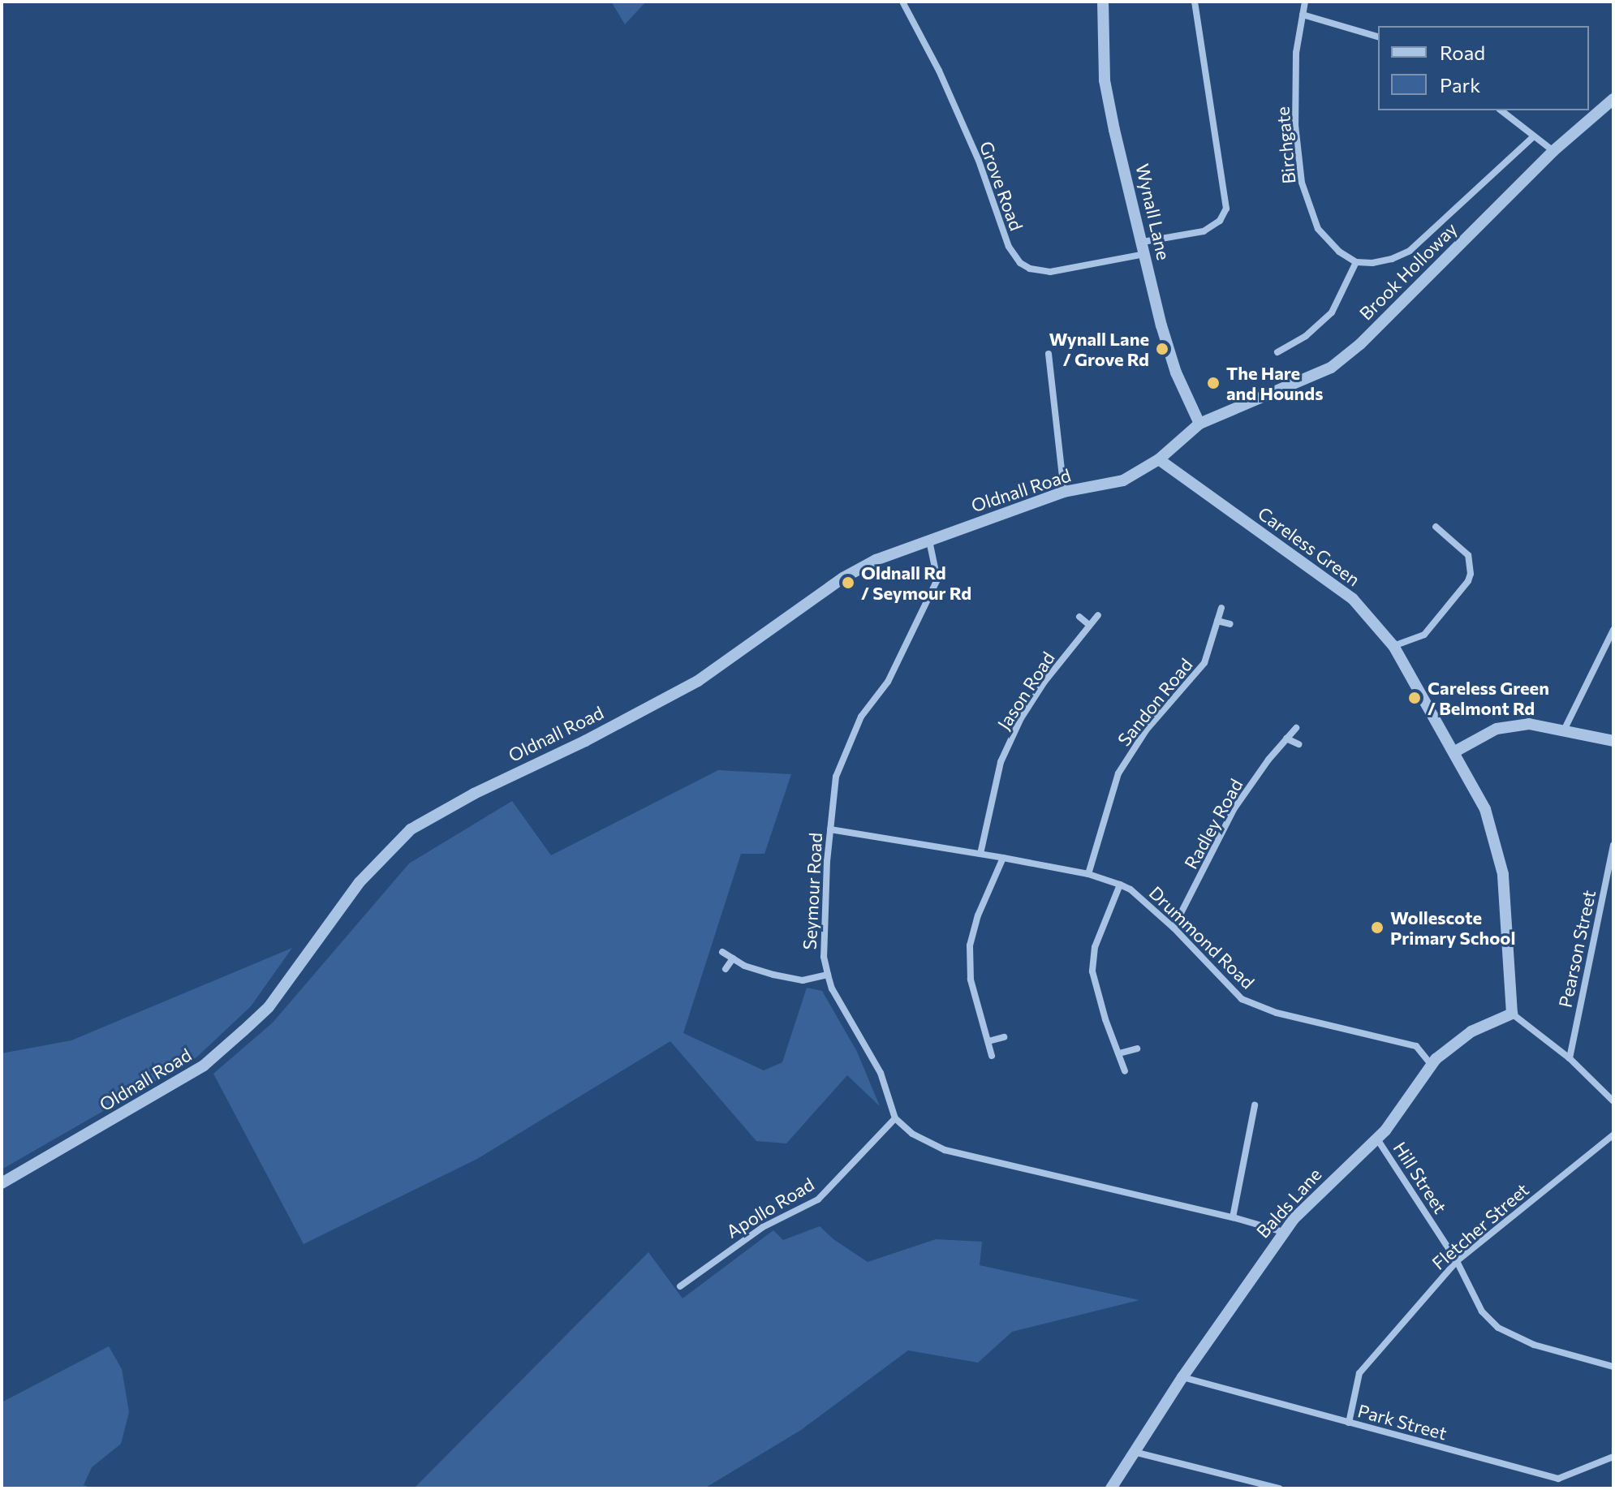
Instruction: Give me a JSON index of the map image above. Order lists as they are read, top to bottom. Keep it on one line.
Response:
{"streets":{"street":["Birchgate","Grove Road","Wynall Lane","Brook Holloway","Oldnall Road","Careless Green","Jason Road","Sandon Road","Radley Road","Seymour Road","Drummond Road","Pearson Street","Hill Street","Balds Lane","Apollo Road","Fletcher Street","Park Street"]},"crossings":[["Grove Road","Wynall Lane"],["Wynall Lane","Brook Holloway"],["Wynall Lane","Oldnall Road"],["Brook Holloway","Oldnall Road"],["Oldnall Road","Careless Green"],["Oldnall Road","Seymour Road"],["Careless Green","Balds Lane"],["Jason Road","Drummond Road"],["Sandon Road","Drummond Road"],["Radley Road","Drummond Road"],["Seymour Road","Drummond Road"],["Seymour Road","Apollo Road"],["Drummond Road","Balds Lane"],["Hill Street","Balds Lane"],["Hill Street","Fletcher Street"],["Balds Lane","Park Street"],["Fletcher Street","Park Street"]],"places":["Wynall Lane / Grove Rd","The Hare and Hounds","Oldnall Rd / Seymour Rd","Careless Green / Belmont Rd","Wollescote Primary School"],"legend":["Road","Park"]}
